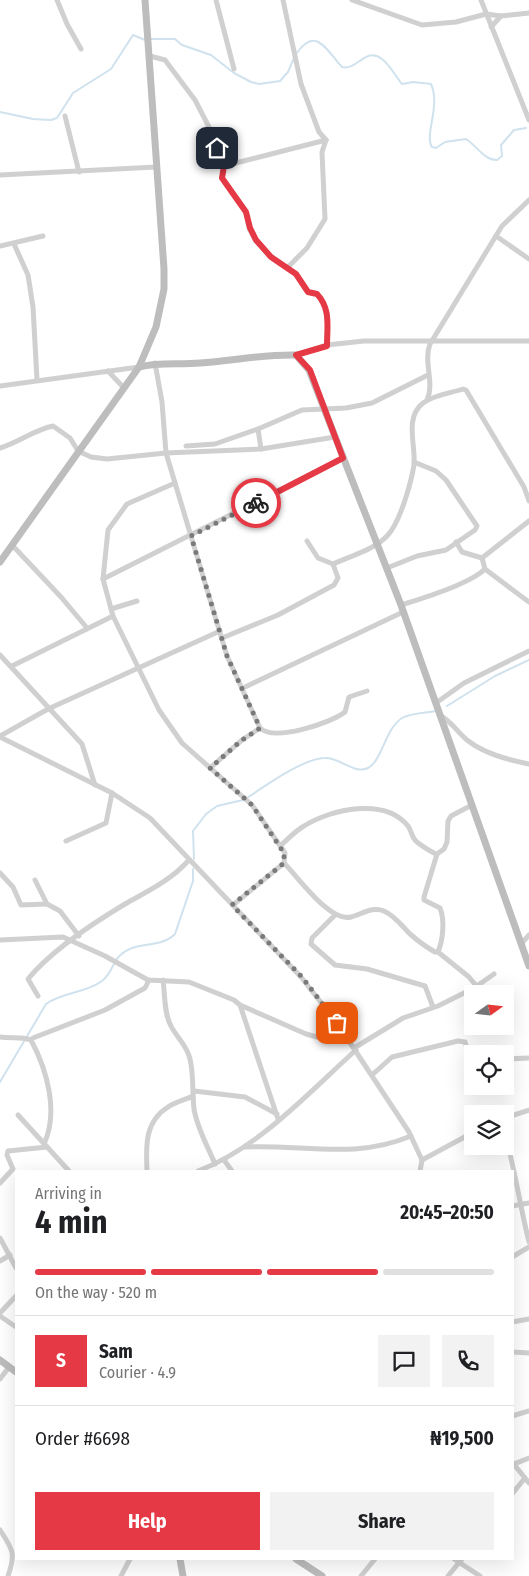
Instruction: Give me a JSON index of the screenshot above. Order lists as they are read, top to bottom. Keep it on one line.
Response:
{"north":"right","page":{"heading":["4 min","Arriving in","20:45–20:50"],"panel":["Sam","Courier · 4.9","Order #6698","₦19,500"],"bar":"On the way · 520 m","round":"S","buttons":["Help","Share"]}}
